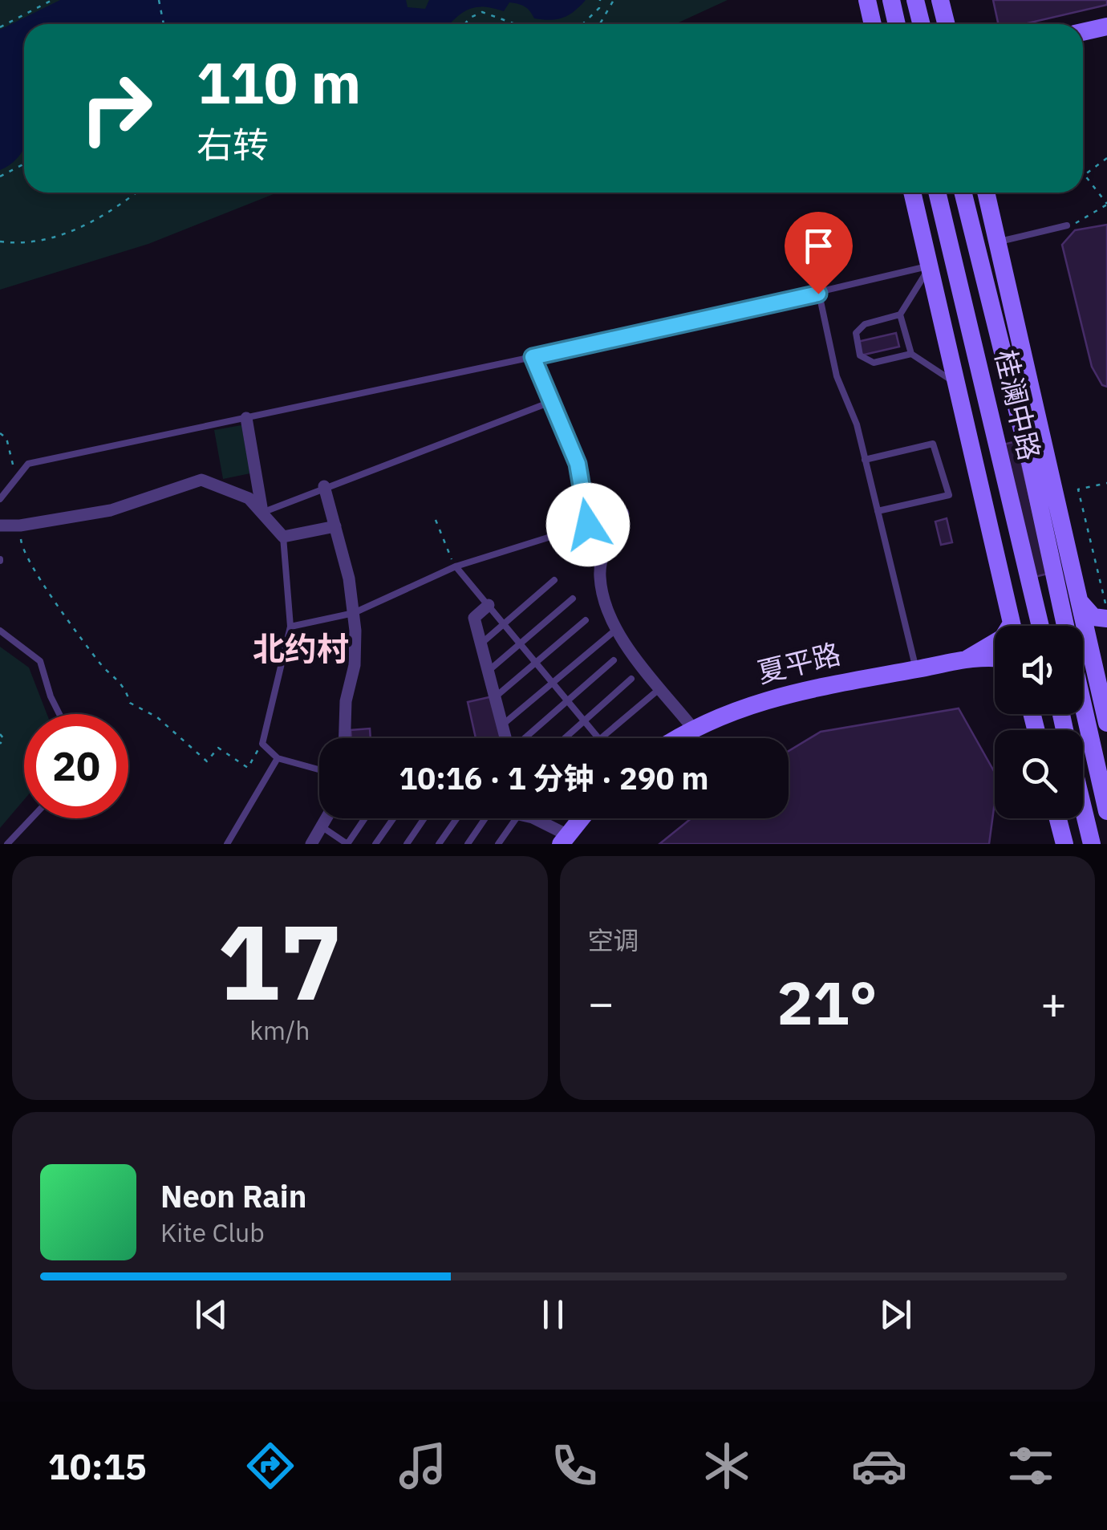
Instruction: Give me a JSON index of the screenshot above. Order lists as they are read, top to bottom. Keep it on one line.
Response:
{"streets":{"main road":["桂澜中路","夏平路"]},"districts":["北约村"],"page":{"turn":["110 m","右转"],"limit":"20","trip":"10:16 · 1 分钟 · 290 m","tile":[["17","km/h"],"空调"],"heat":["−","21°","+"],"song":["Neon Rain","Kite Club"],"tabs":"10:15"}}
